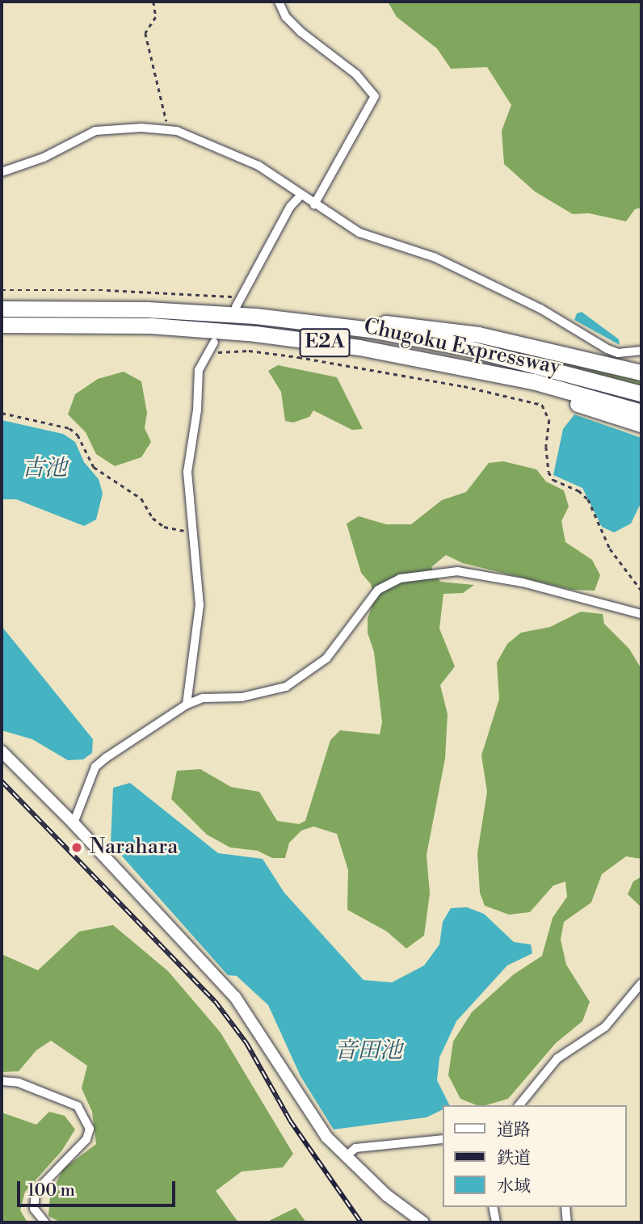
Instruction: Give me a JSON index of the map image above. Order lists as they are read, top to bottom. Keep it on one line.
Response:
{"streets":{"highway":["E2A","Chugoku Expressway"]},"water":["古池","音田池"],"places":["Narahara"],"legend":["道路","鉄道","水域"],"scale_bar":"100 m"}
